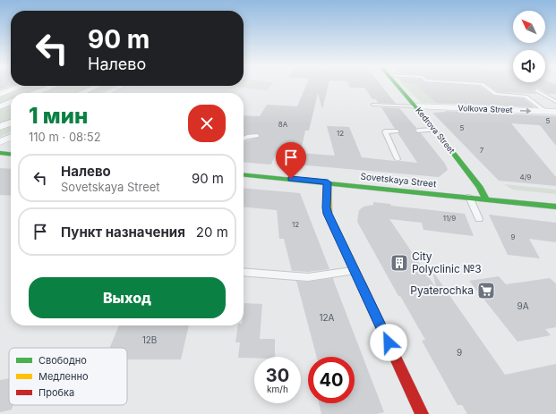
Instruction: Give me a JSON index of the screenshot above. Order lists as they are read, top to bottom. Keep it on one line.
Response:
{"streets":{"street":["Volkova Street","Kedrova Street","Sovetskaya Street"]},"crossings":[["Volkova Street","Kedrova Street"],["Kedrova Street","Sovetskaya Street"]],"one_way":["Volkova Street"],"places":{"building":["City Polyclinic №3"],"supermarket":["Pyaterochka"]},"house_numbers":["5","8А","5","12","7","4/9","11/9","12","9","9А","12А","12В","9"],"legend":["Свободно","Медленно","Пробка"],"north":"top left","page":{"turn":["90 m","Налево"],"heading":["1 мин","110 m · 08:52"],"list":[{"name":"Налево","note":"Sovetskaya Street","value":"90 m"},{"name":"Пункт назначения","value":"20 m"}],"buttons":"Выход","speed":"30 km/h","limit":"40"}}
